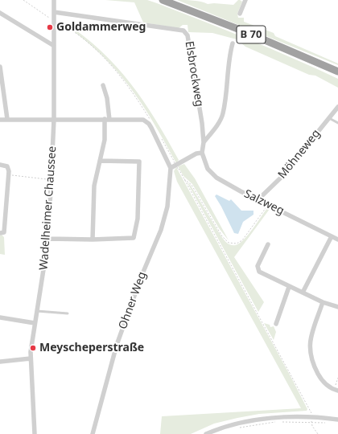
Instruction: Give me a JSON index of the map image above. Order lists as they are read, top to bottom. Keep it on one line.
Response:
{"streets":{"highway":["B 70"],"street":["Elsbrockweg","Möhneweg","Salzweg","Wadelheimer Chaussee","Ohner Weg"]},"crossings":[["Elsbrockweg","Salzweg"],["Elsbrockweg","Wadelheimer Chaussee"],["Möhneweg","Salzweg"]],"places":["Goldammerweg","Meyscheperstraße"]}
